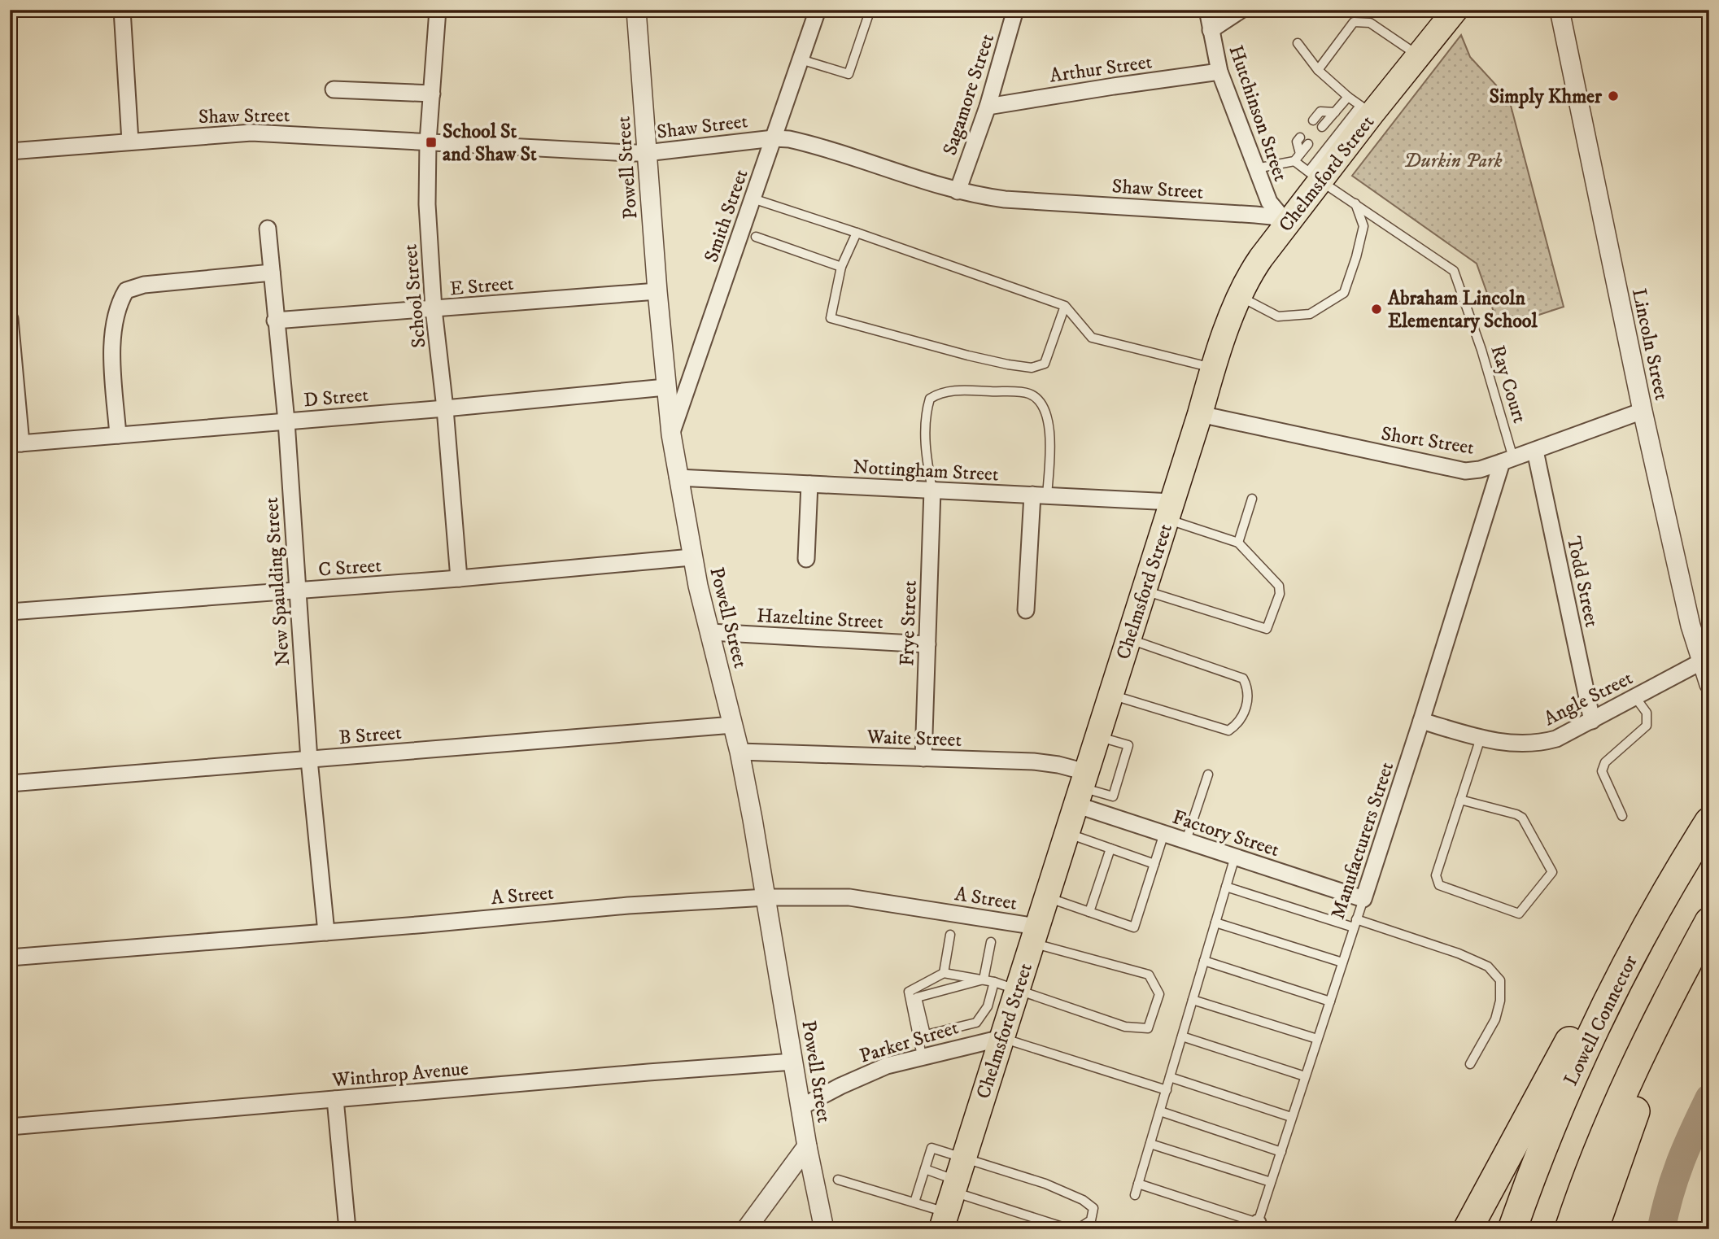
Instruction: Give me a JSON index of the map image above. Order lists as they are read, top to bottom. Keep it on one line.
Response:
{"streets":{"highway":["Lowell Connector"],"main road":["Chelmsford Street"],"street":["Arthur Street","Sagamore Street","Hutchinson Street","Shaw Street","Powell Street","Smith Street","E Street","School Street","Lincoln Street","D Street","Short Street","Nottingham Street","C Street","New Spaulding Street","Todd Street","Hazeltine Street","Frye Street","Angle Street","B Street","Waite Street","Factory Street","Manufacturers Street","A Street","Parker Street","Winthrop Avenue"],"lane":["Ray Court"]},"crossings":[["Arthur Street","Sagamore Street"],["Arthur Street","Hutchinson Street"],["Sagamore Street","Shaw Street"],["Hutchinson Street","Shaw Street"],["Hutchinson Street","Chelmsford Street"],["Shaw Street","Powell Street"],["Shaw Street","Chelmsford Street"],["Shaw Street","Smith Street"],["Shaw Street","School Street"],["Powell Street","Smith Street"],["Powell Street","E Street"],["Powell Street","D Street"],["Powell Street","Nottingham Street"],["Powell Street","C Street"],["Powell Street","Hazeltine Street"],["Powell Street","B Street"],["Powell Street","Waite Street"],["Powell Street","A Street"],["Powell Street","Parker Street"],["Powell Street","Winthrop Avenue"],["Chelmsford Street","Ray Court"],["Chelmsford Street","Short Street"],["Chelmsford Street","Nottingham Street"],["Chelmsford Street","Waite Street"],["Chelmsford Street","Factory Street"],["Chelmsford Street","A Street"],["Chelmsford Street","Parker Street"],["E Street","School Street"],["E Street","New Spaulding Street"],["School Street","D Street"],["School Street","C Street"],["Lincoln Street","Short Street"],["Lincoln Street","Angle Street"],["Ray Court","Short Street"],["Ray Court","Manufacturers Street"],["D Street","New Spaulding Street"],["Short Street","Todd Street"],["Short Street","Manufacturers Street"],["Nottingham Street","Frye Street"],["C Street","New Spaulding Street"],["New Spaulding Street","B Street"],["New Spaulding Street","A Street"],["Todd Street","Angle Street"],["Hazeltine Street","Frye Street"],["Frye Street","Waite Street"],["Angle Street","Manufacturers Street"],["Waite Street","Factory Street"],["Factory Street","Manufacturers Street"]],"parks":["Durkin Park"],"places":{"other":["Simply Khmer","Abraham Lincoln Elementary School"],"transit":["School St and Shaw St"]}}
